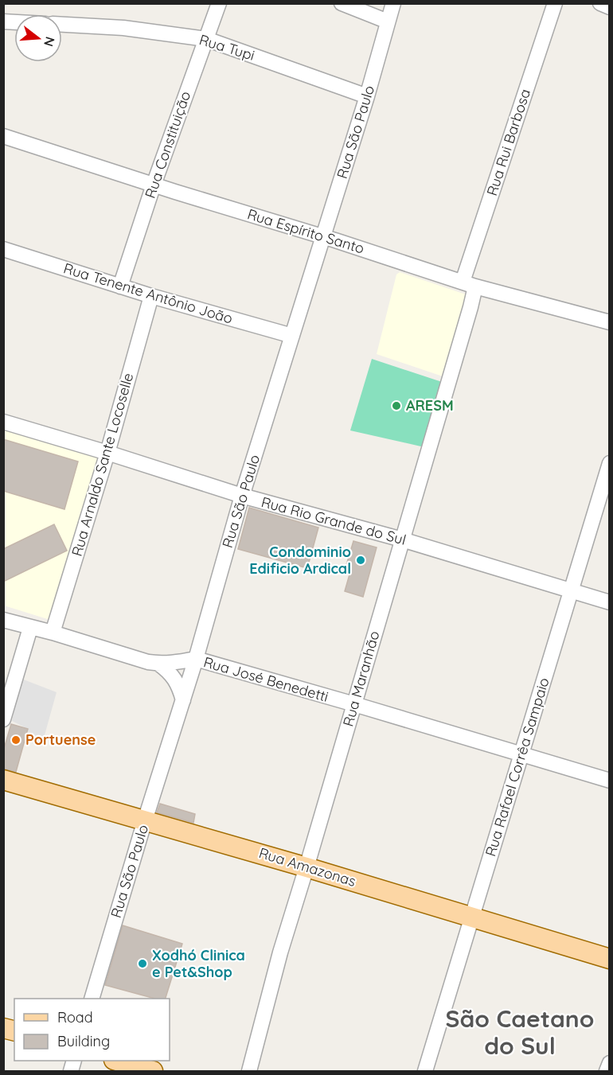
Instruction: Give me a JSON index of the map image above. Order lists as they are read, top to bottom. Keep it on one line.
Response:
{"streets":{"main road":["Rua Amazonas"],"street":["Rua Tupi","Rua São Paulo","Rua Rui Barbosa","Rua Constituição","Rua Espírito Santo","Rua Tenente Antônio João","Rua Arnaldo Sante Locoselle","Rua Rio Grande do Sul","Rua Maranhão","Rua José Benedetti","Rua Rafael Corrêa Sampaio"]},"crossings":[["Rua Tupi","Rua São Paulo"],["Rua Tupi","Rua Constituição"],["Rua São Paulo","Rua Espírito Santo"],["Rua São Paulo","Rua Tenente Antônio João"],["Rua São Paulo","Rua Rio Grande do Sul"],["Rua São Paulo","Rua José Benedetti"],["Rua São Paulo","Rua Amazonas"],["Rua Rui Barbosa","Rua Espírito Santo"],["Rua Rui Barbosa","Rua Maranhão"],["Rua Constituição","Rua Espírito Santo"],["Rua Constituição","Rua Tenente Antônio João"],["Rua Espírito Santo","Rua Maranhão"],["Rua Tenente Antônio João","Rua Arnaldo Sante Locoselle"],["Rua Arnaldo Sante Locoselle","Rua Rio Grande do Sul"],["Rua Arnaldo Sante Locoselle","Rua José Benedetti"],["Rua Rio Grande do Sul","Rua Maranhão"],["Rua Rio Grande do Sul","Rua Rafael Corrêa Sampaio"],["Rua Maranhão","Rua José Benedetti"],["Rua Maranhão","Rua Amazonas"],["Rua José Benedetti","Rua Rafael Corrêa Sampaio"],["Rua Rafael Corrêa Sampaio","Rua Amazonas"]],"districts":["São Caetano do Sul"],"places":["ARESM","Condominio Edificio Ardical","Portuense","Xodhó Clinica e Pet&Shop"],"legend":["Road","Building"],"north":"right"}
